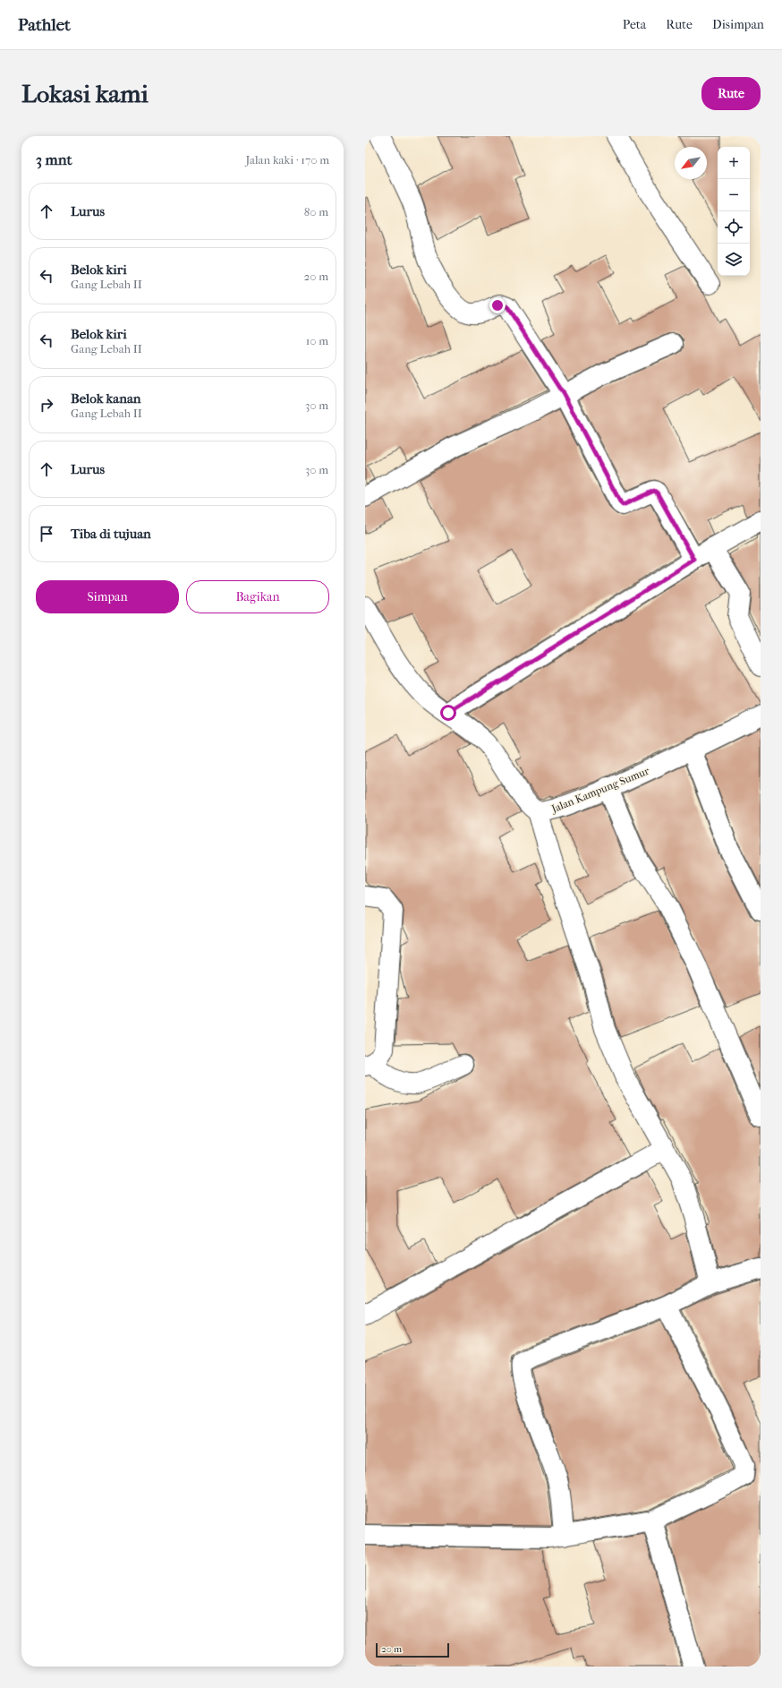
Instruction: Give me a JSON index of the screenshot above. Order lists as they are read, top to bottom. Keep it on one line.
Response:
{"streets":{"street":["Jalan Kampung Sumur"]},"scale_bar":"20 m","north":"bottom left","page":{"header":"Pathlet","nav":["Peta","Rute","Disimpan"],"buttons":["Rute",["Simpan","Bagikan"]],"title":"Lokasi kami","heading":["3 mnt","Jalan kaki · 170 m"],"map_buttons":["+","−"],"list":[["Lurus","80 m"],["Belok kiri","Gang Lebah II","20 m"],["Belok kiri","Gang Lebah II","10 m"],["Belok kanan","Gang Lebah II","30 m"],["Lurus","30 m"],"Tiba di tujuan"],"scale":"20 m"}}
